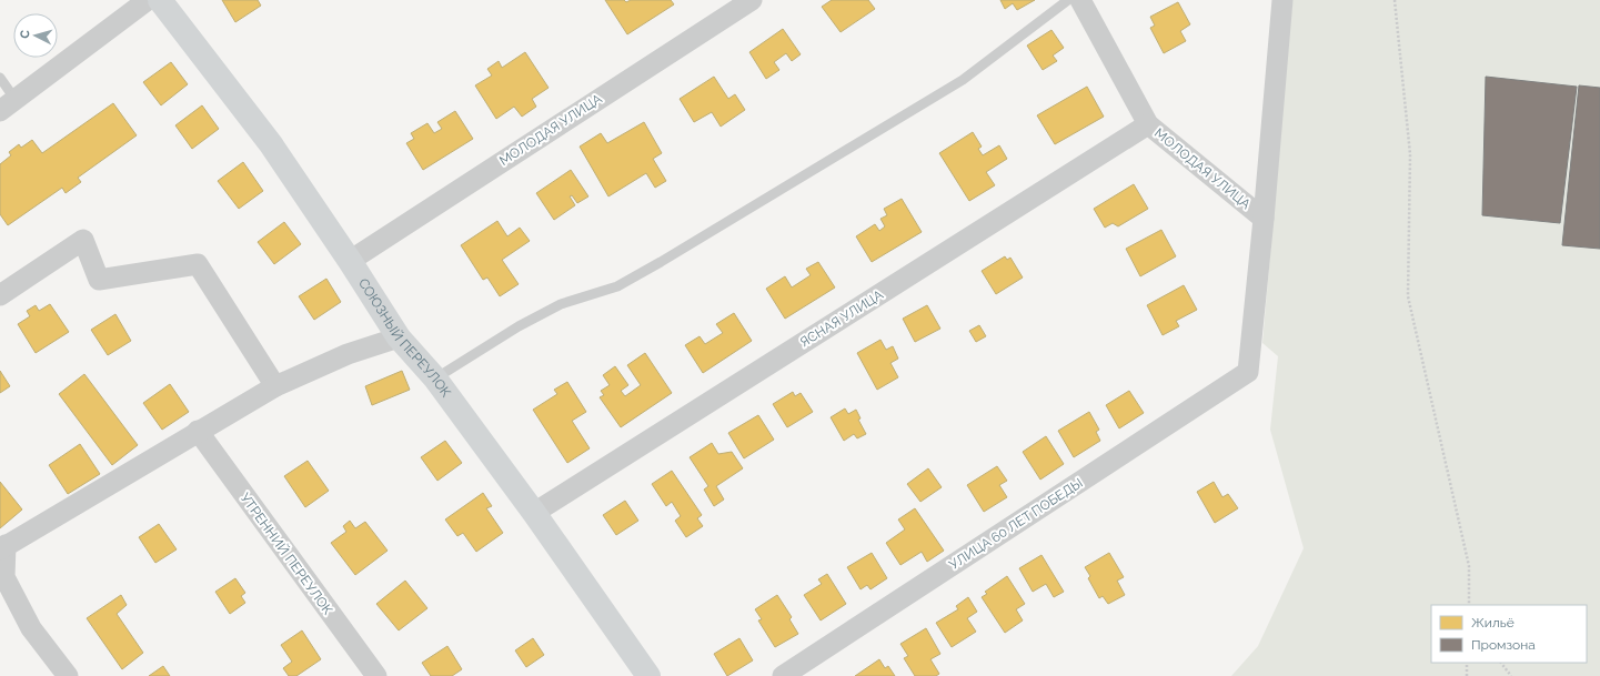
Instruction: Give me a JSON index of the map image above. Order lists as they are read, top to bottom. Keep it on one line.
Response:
{"streets":{"street":["МОЛОДАЯ УЛИЦА","ЯСНАЯ УЛИЦА","СОЮЗНЫЙ ПЕРЕУЛОК","УЛИЦА 60 ЛЕТ ПОБЕДЫ","УТРЕННИЙ ПЕРЕУЛОК"]},"crossings":[["МОЛОДАЯ УЛИЦА","ЯСНАЯ УЛИЦА"],["МОЛОДАЯ УЛИЦА","СОЮЗНЫЙ ПЕРЕУЛОК"],["МОЛОДАЯ УЛИЦА","УЛИЦА 60 ЛЕТ ПОБЕДЫ"],["ЯСНАЯ УЛИЦА","СОЮЗНЫЙ ПЕРЕУЛОК"]],"legend":["Жильё","Промзона"],"north":"left"}
